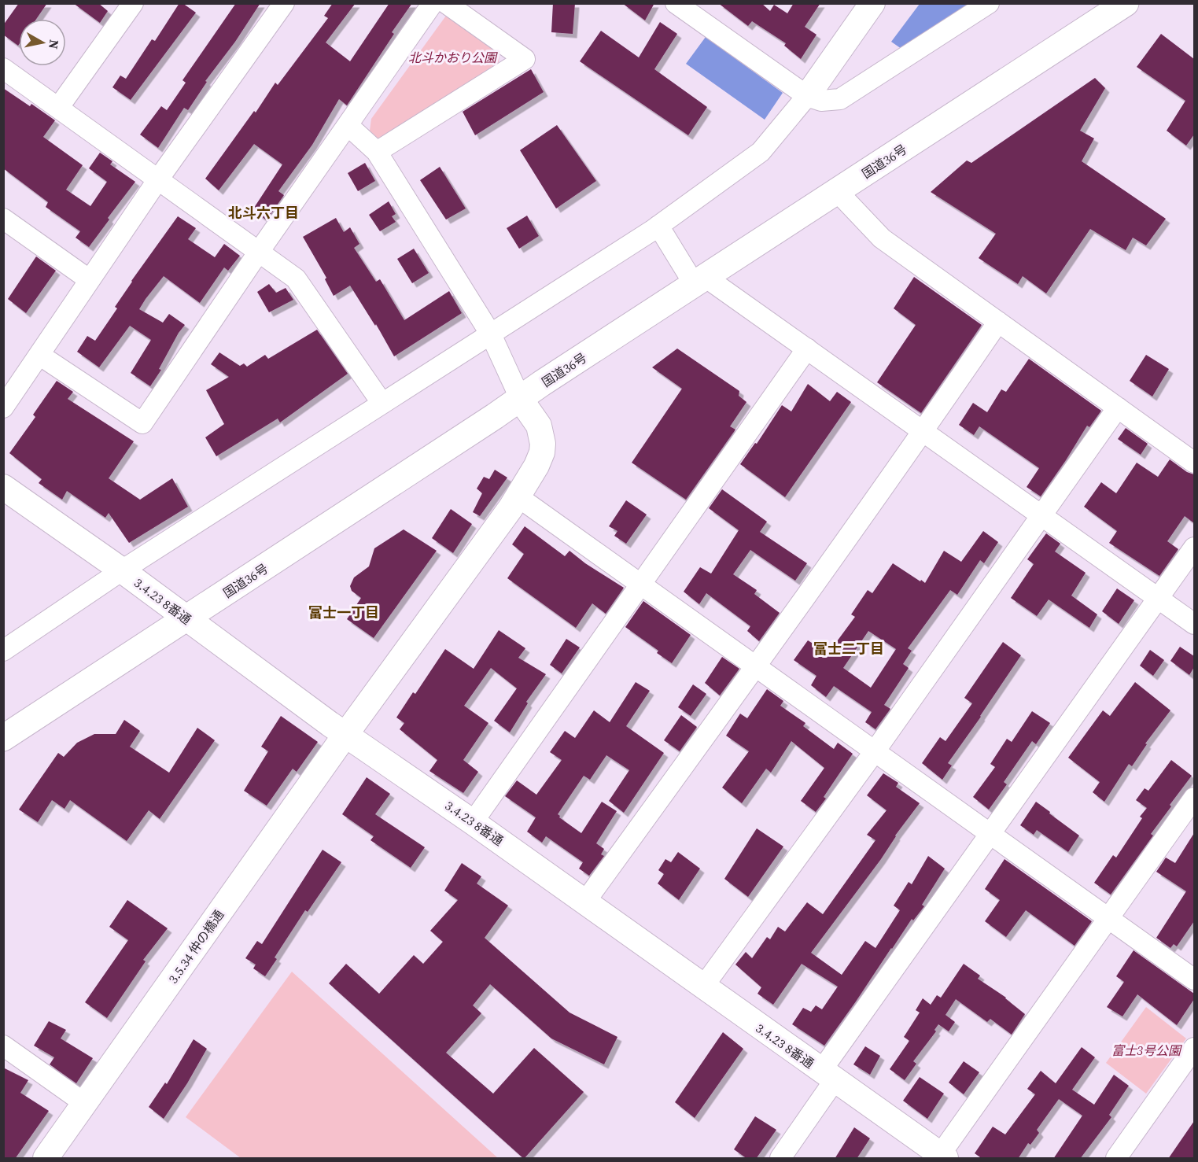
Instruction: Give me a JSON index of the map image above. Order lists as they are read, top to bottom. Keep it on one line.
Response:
{"streets":{"highway":["国道36号"],"street":["3.4.23 8番通","3.5.34 仲の橋通"]},"crossings":[["国道36号","3.4.23 8番通"],["国道36号","3.5.34 仲の橋通"],["3.4.23 8番通","3.5.34 仲の橋通"]],"districts":["北斗六丁目","富士一丁目","富士二丁目"],"parks":["北斗かおり公園","富士3号公園"],"north":"right"}
